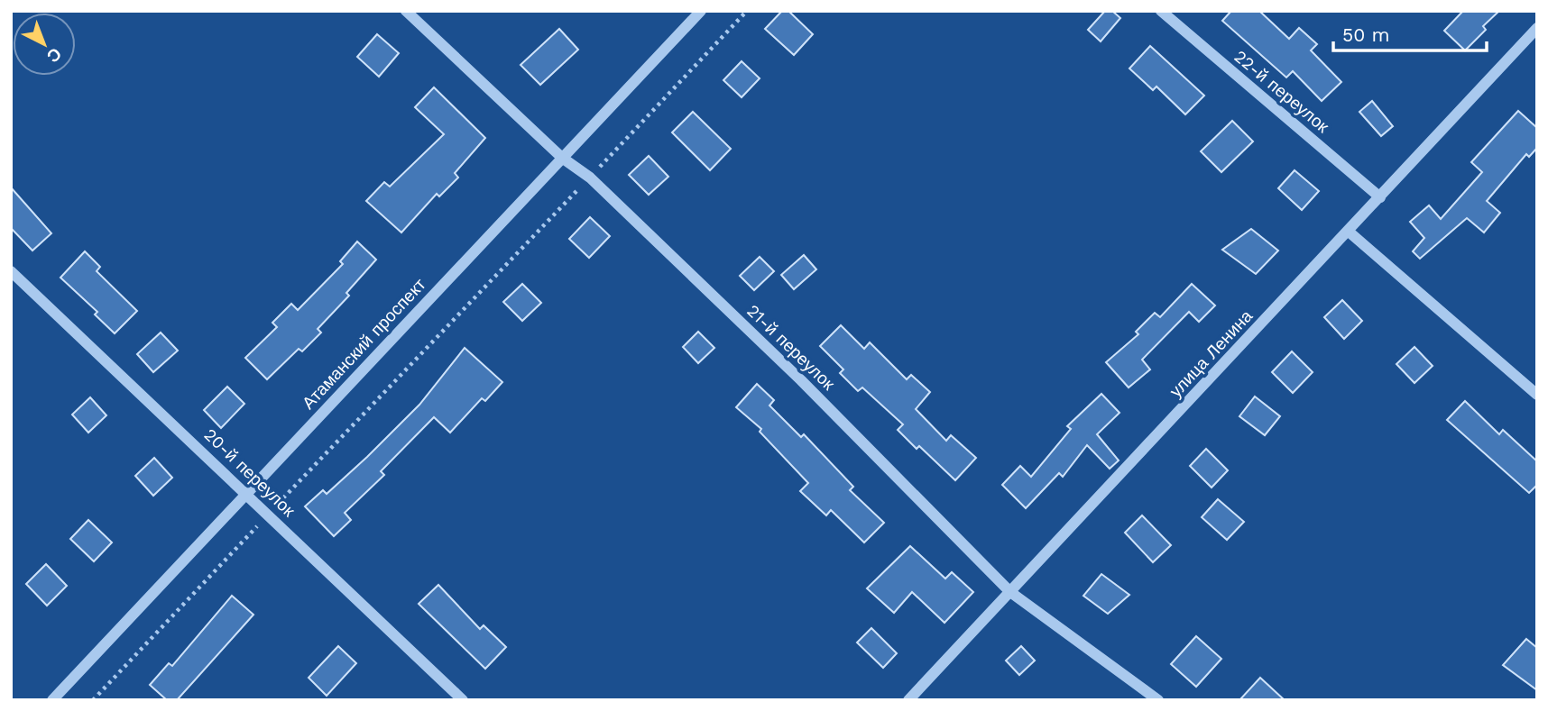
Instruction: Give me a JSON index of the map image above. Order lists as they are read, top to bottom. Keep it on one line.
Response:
{"streets":{"street":["22-й переулок","Атаманский проспект","21-й переулок","улица Ленина","20-й переулок"]},"crossings":[["22-й переулок","улица Ленина"],["Атаманский проспект","21-й переулок"],["Атаманский проспект","20-й переулок"],["21-й переулок","улица Ленина"]],"scale_bar":"50 m","north":"bottom right"}
